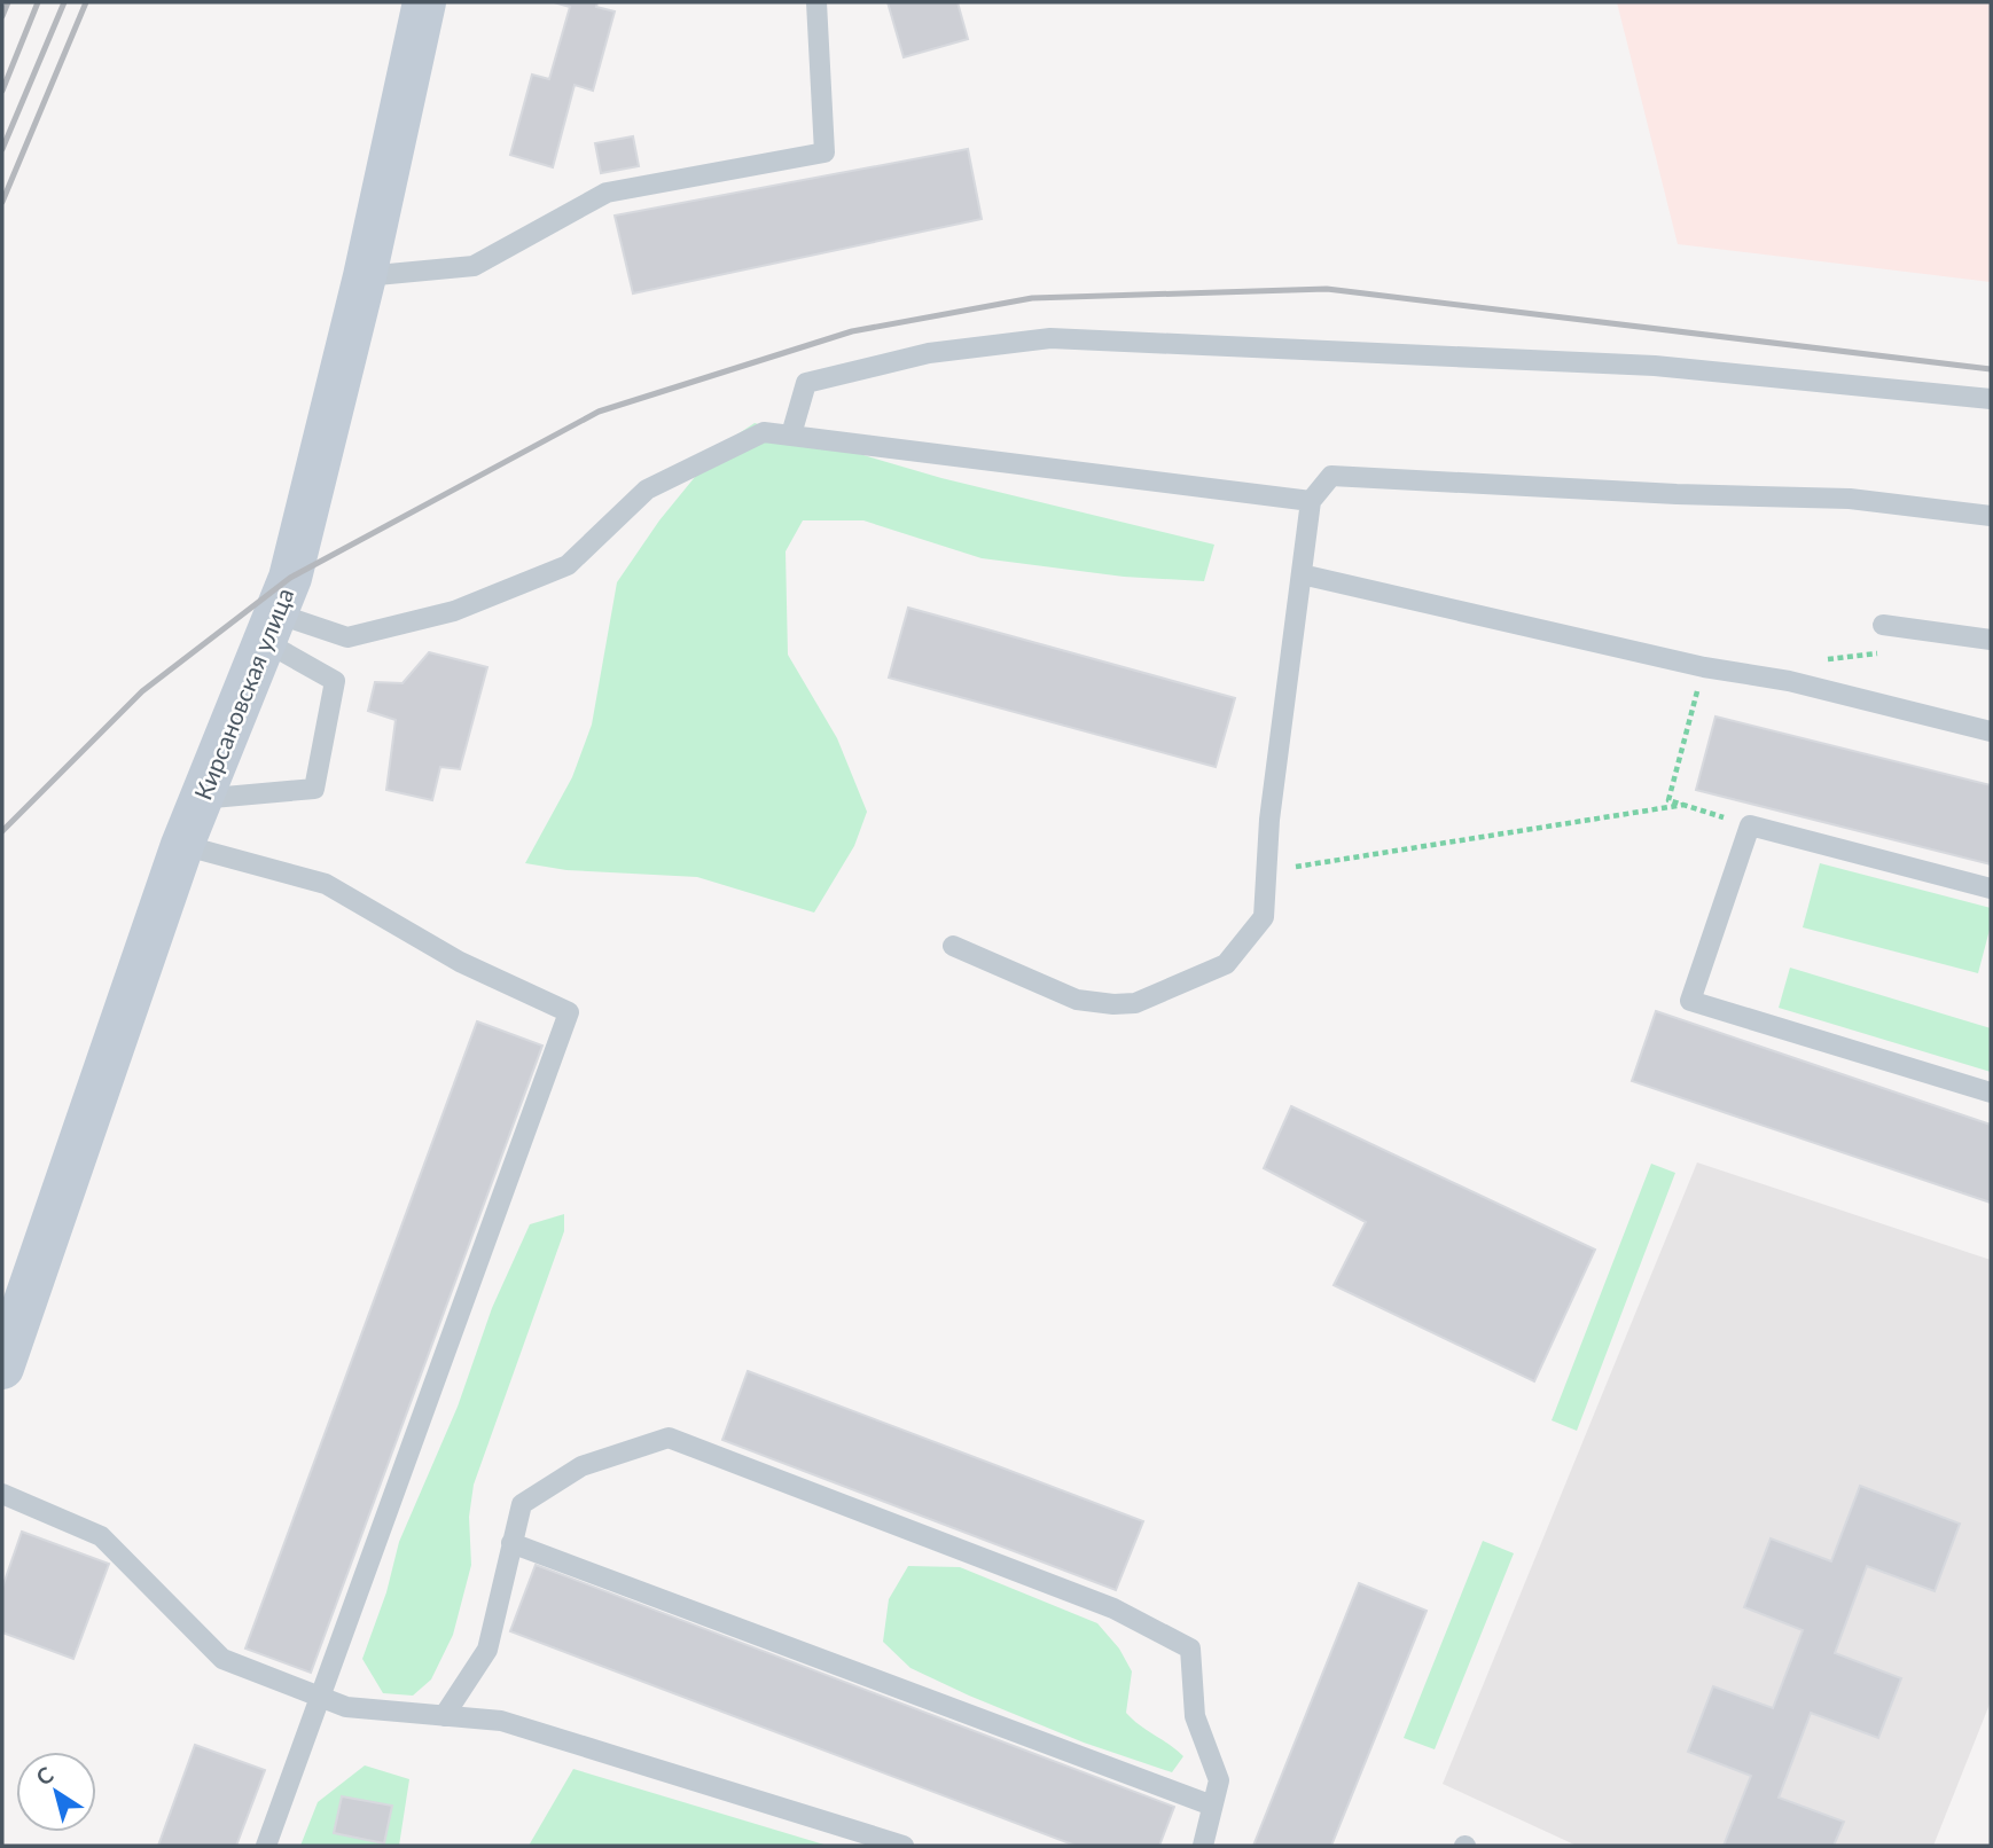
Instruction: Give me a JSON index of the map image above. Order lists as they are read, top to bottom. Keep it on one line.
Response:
{"streets":{"main road":["Кирсановская улица"]},"north":"top left"}
